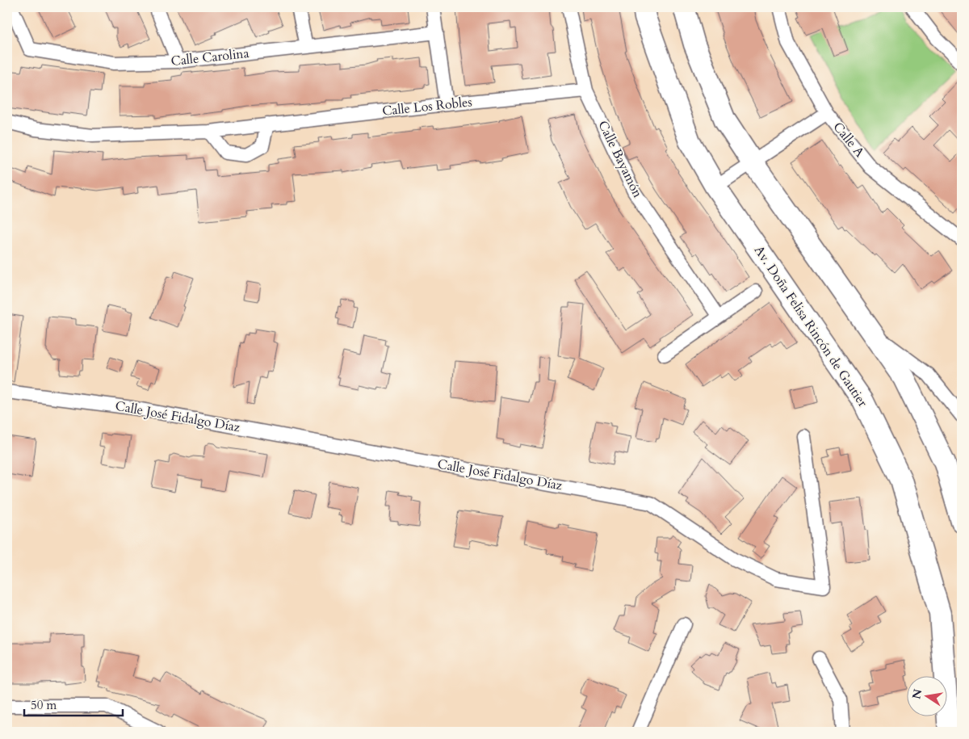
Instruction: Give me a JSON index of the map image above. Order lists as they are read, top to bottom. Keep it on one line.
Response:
{"streets":{"main road":["Av. Doña Felisa Rincón de Gautier"],"street":["Calle Carolina","Calle Los Robles","Calle A","Calle Bayamón","Calle José Fidalgo Díaz"]},"crossings":[["Calle Los Robles","Calle Bayamón"]],"scale_bar":"50 m","north":"left"}
